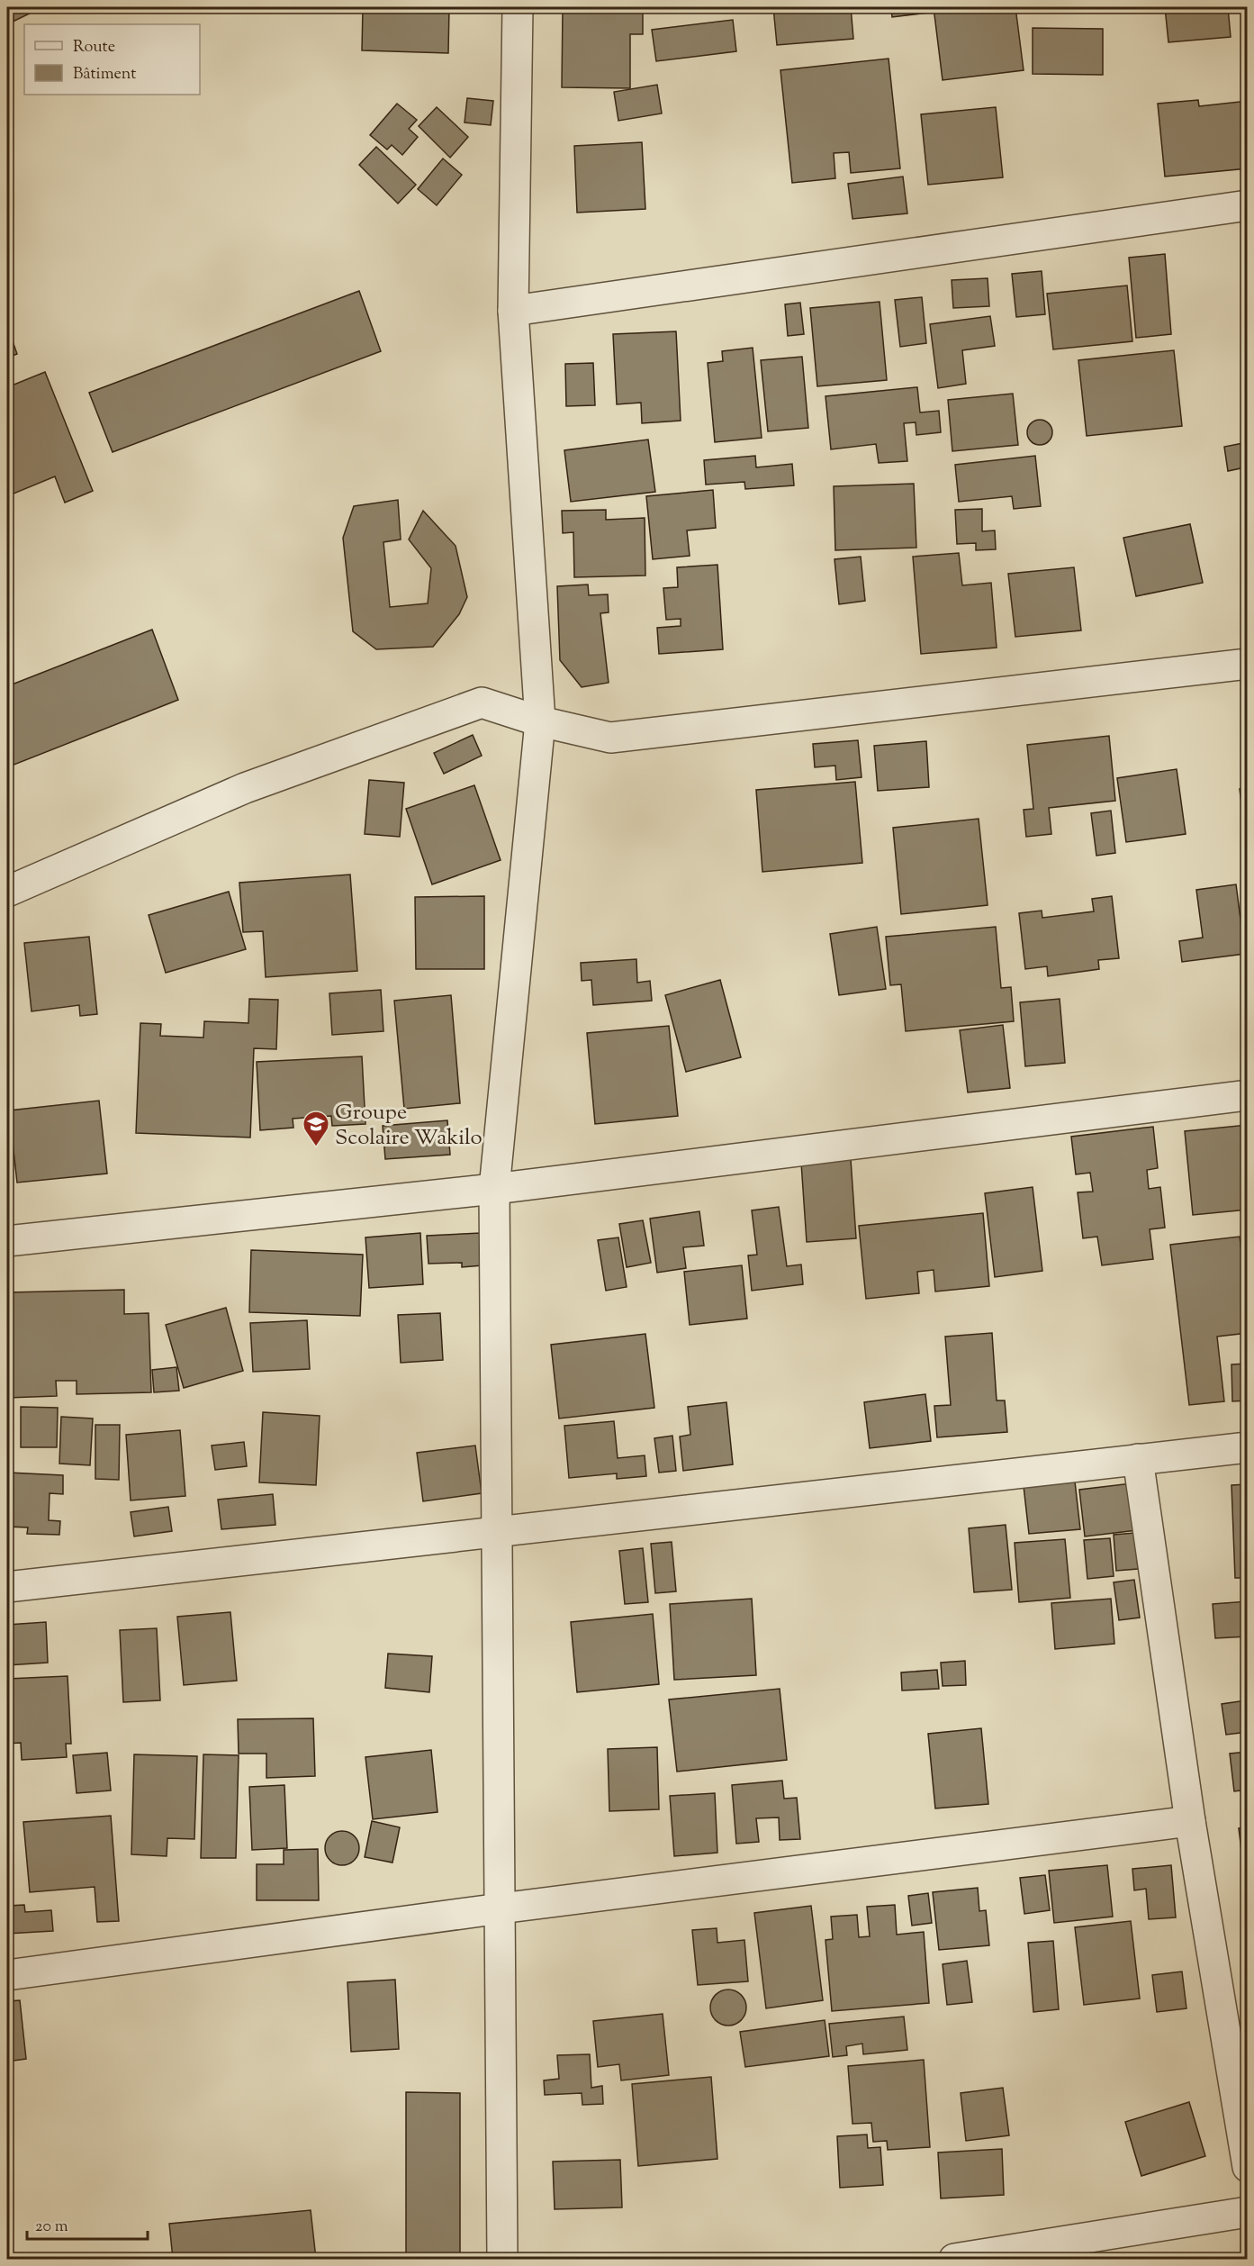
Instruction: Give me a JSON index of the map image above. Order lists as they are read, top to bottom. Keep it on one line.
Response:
{"places":{"school or university":["Groupe Scolaire Wakilo"]},"legend":["Route","Bâtiment"],"scale_bar":"20 m"}
